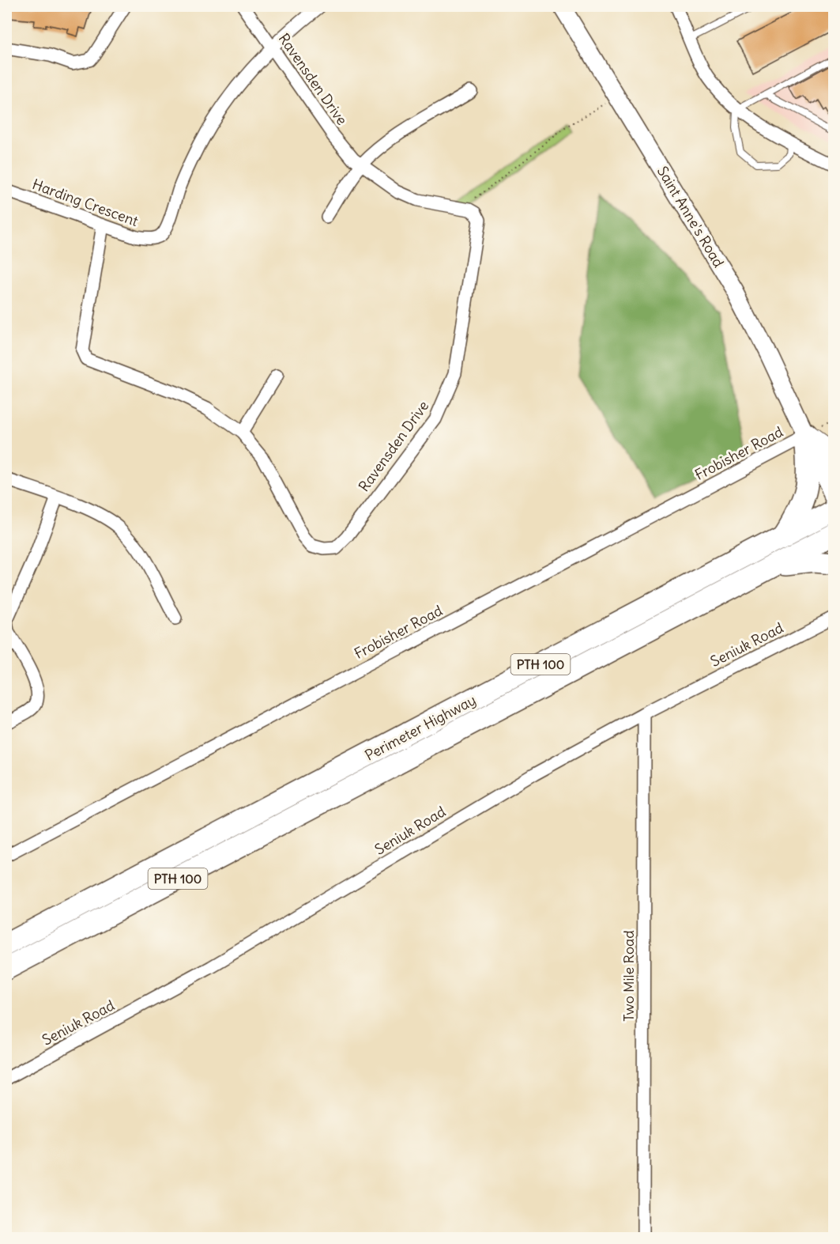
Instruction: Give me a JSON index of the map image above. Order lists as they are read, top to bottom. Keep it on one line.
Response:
{"streets":{"highway":["PTH 100","Perimeter Highway"],"main road":["Saint Anne's Road"],"street":["Ravensden Drive","Harding Crescent","Frobisher Road","Seniuk Road","Two Mile Road"]},"crossings":[["Ravensden Drive","Harding Crescent"],["Saint Anne's Road","Frobisher Road"],["Seniuk Road","Two Mile Road"]]}
